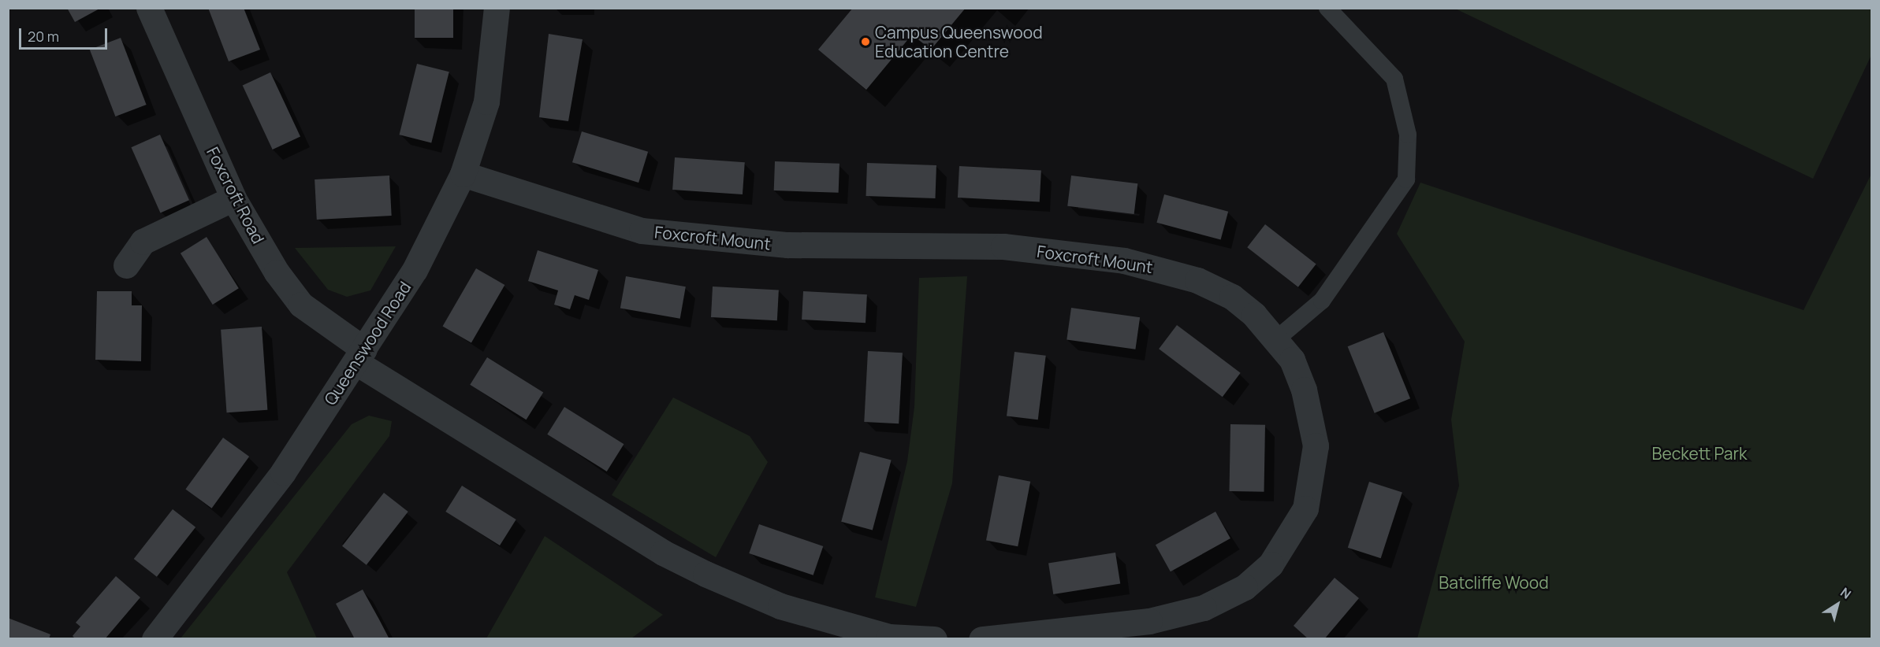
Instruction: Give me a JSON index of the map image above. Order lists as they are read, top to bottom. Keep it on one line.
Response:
{"streets":{"street":["Foxcroft Road","Foxcroft Mount","Queenswood Road"]},"crossings":[["Foxcroft Road","Queenswood Road"],["Foxcroft Mount","Queenswood Road"]],"parks":["Beckett Park","Batcliffe Wood"],"places":["Campus Queenswood Education Centre"],"scale_bar":"20 m","north":"top right"}
